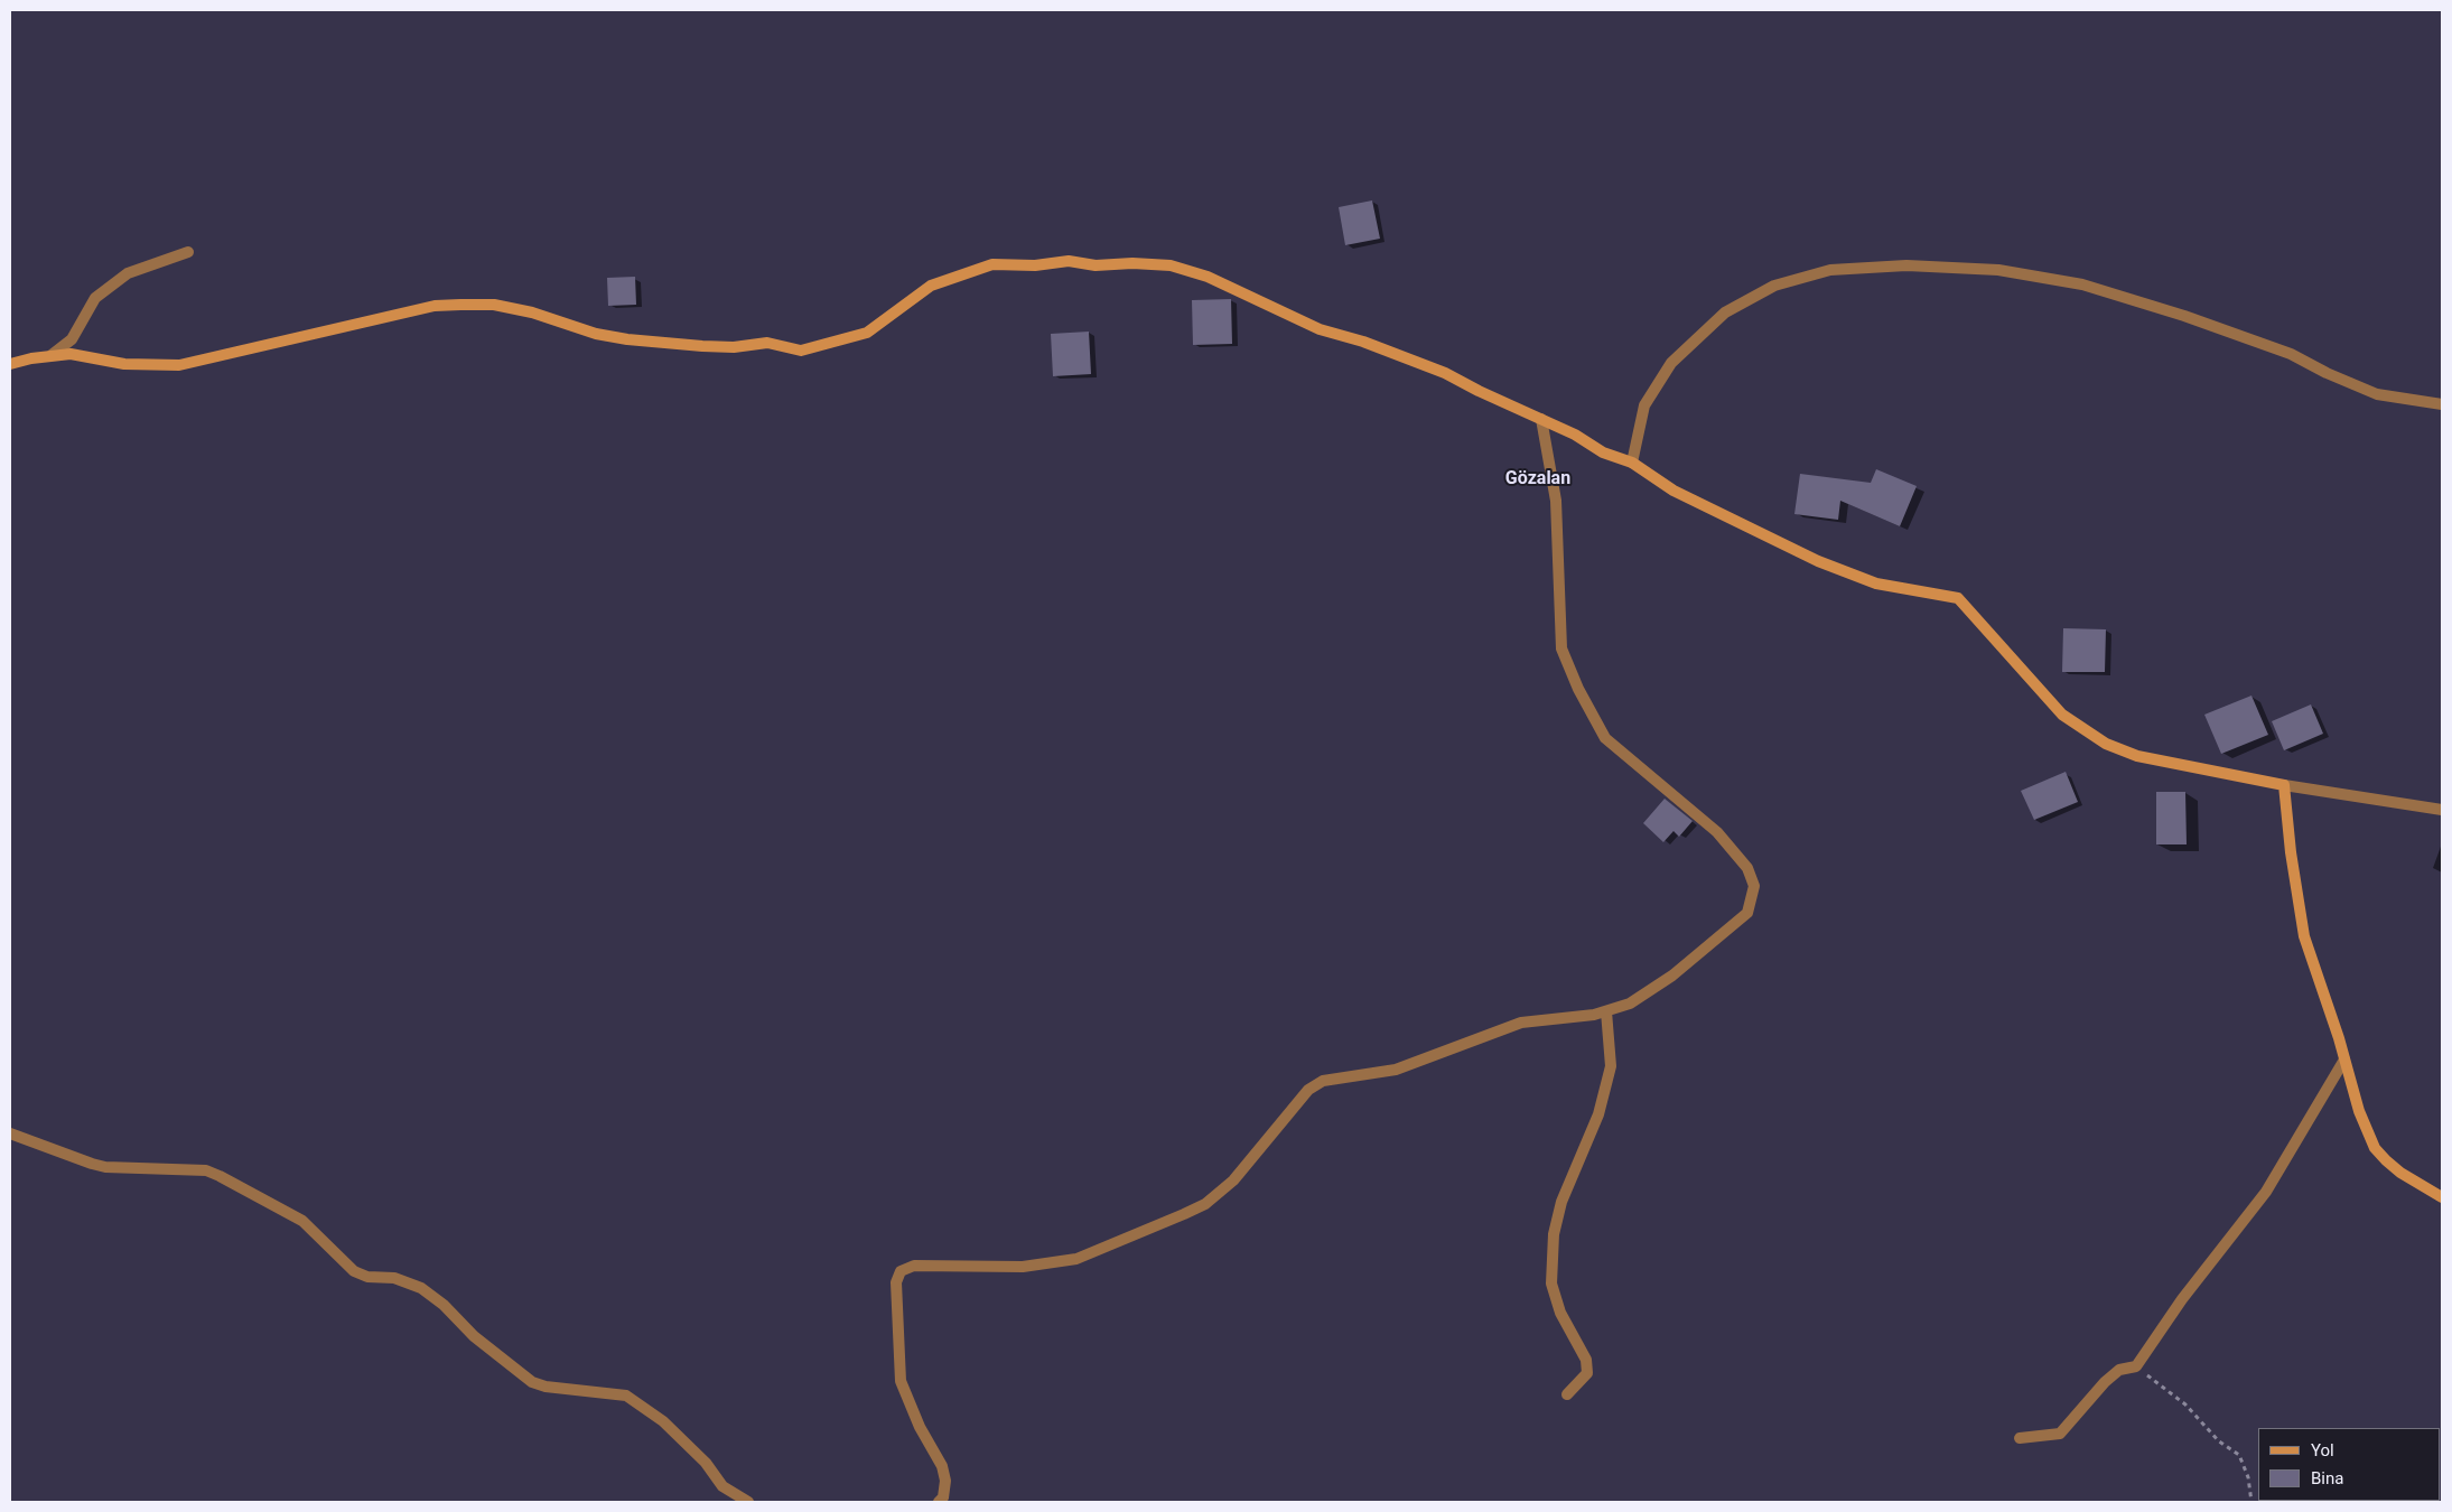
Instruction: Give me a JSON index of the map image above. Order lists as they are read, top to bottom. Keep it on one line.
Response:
{"districts":["Gözalan"],"legend":["Yol","Bina"]}
